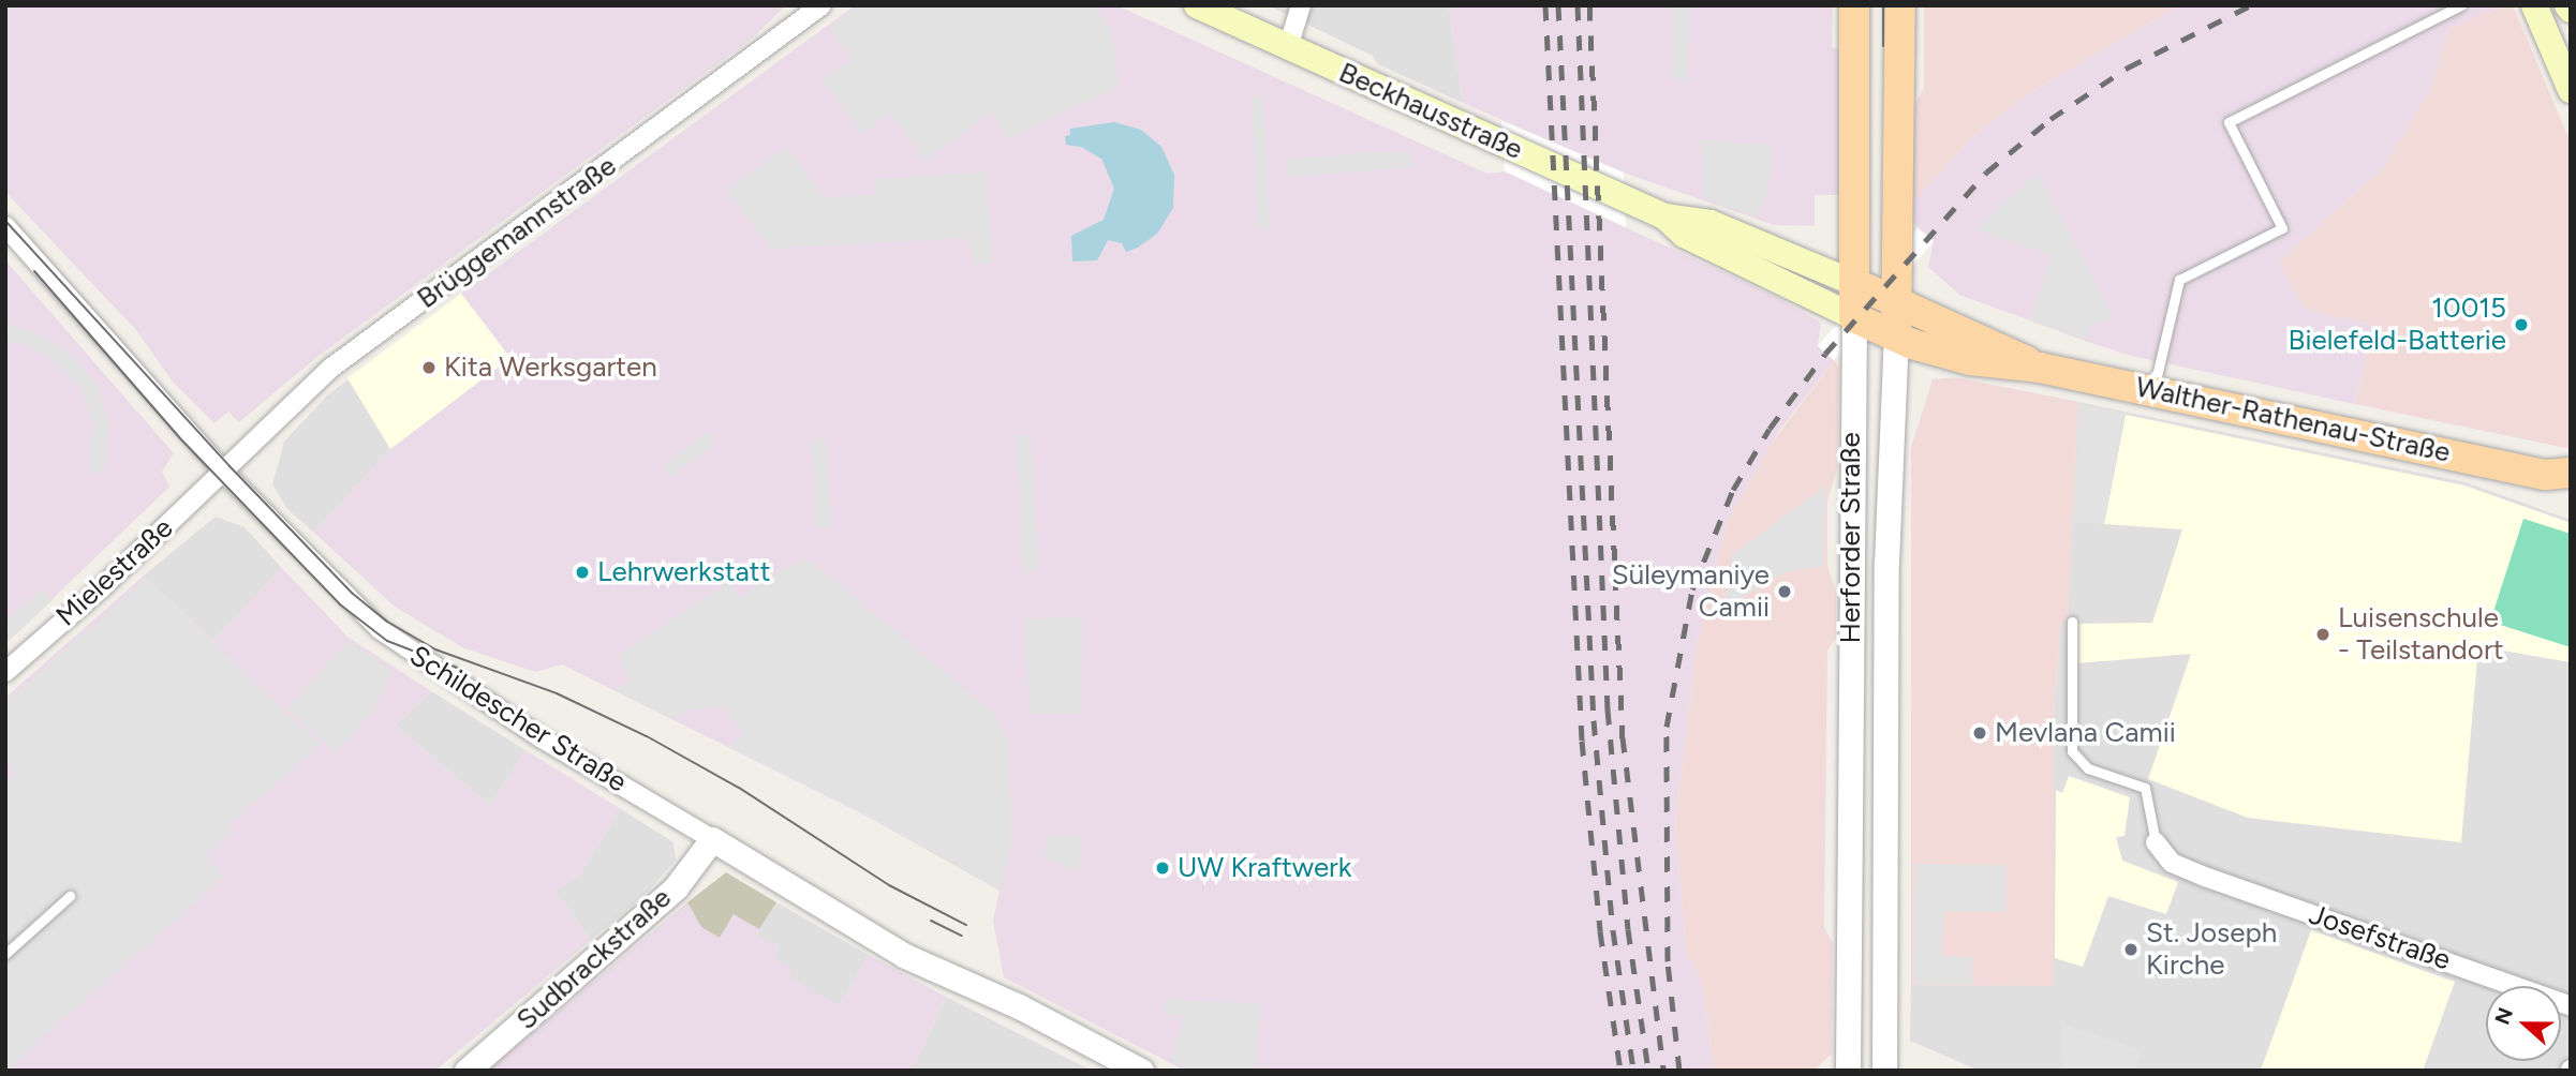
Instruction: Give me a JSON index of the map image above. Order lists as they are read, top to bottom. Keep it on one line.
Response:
{"streets":{"main road":["Beckhausstraße","Walther-Rathenau-Straße","Herforder Straße"],"street":["Brüggemannstraße","Mielestraße","Schildescher Straße","Josefstraße","Sudbrackstraße"]},"crossings":[["Beckhausstraße","Walther-Rathenau-Straße"],["Beckhausstraße","Herforder Straße"],["Brüggemannstraße","Mielestraße"],["Brüggemannstraße","Schildescher Straße"],["Walther-Rathenau-Straße","Herforder Straße"],["Mielestraße","Schildescher Straße"],["Schildescher Straße","Sudbrackstraße"]],"places":["10015 Bielefeld-Batterie","Kita Werksgarten","Lehrwerkstatt","Süleymaniye Camii","Luisenschule - Teilstandort","Mevlana Camii","UW Kraftwerk","St. Joseph Kirche"],"north":"left"}
